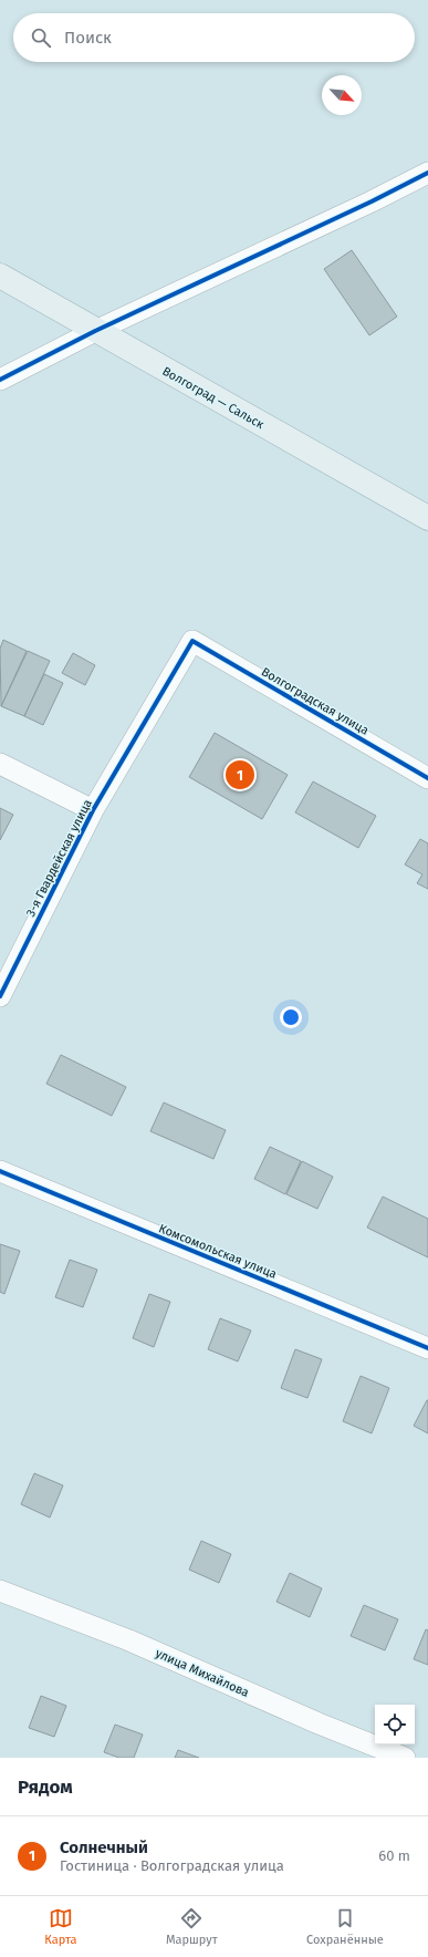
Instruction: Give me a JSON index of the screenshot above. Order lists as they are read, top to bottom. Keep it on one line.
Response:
{"streets":{"main road":["Волгоград — Сальск"],"street":["Волгоградская улица","3-я Гвардейская улица","Комсомольская улица","улица Михайлова"]},"crossings":[["Волгоградская улица","3-я Гвардейская улица"]],"north":"bottom right","page":{"search":"Поиск","pins":"1","heading":"Рядом","list":[{"mark":"1","name":"Солнечный","note":"Гостиница · Волгоградская улица","value":"60 m"}],"nav":["Карта","Маршрут","Сохранённые"]}}
